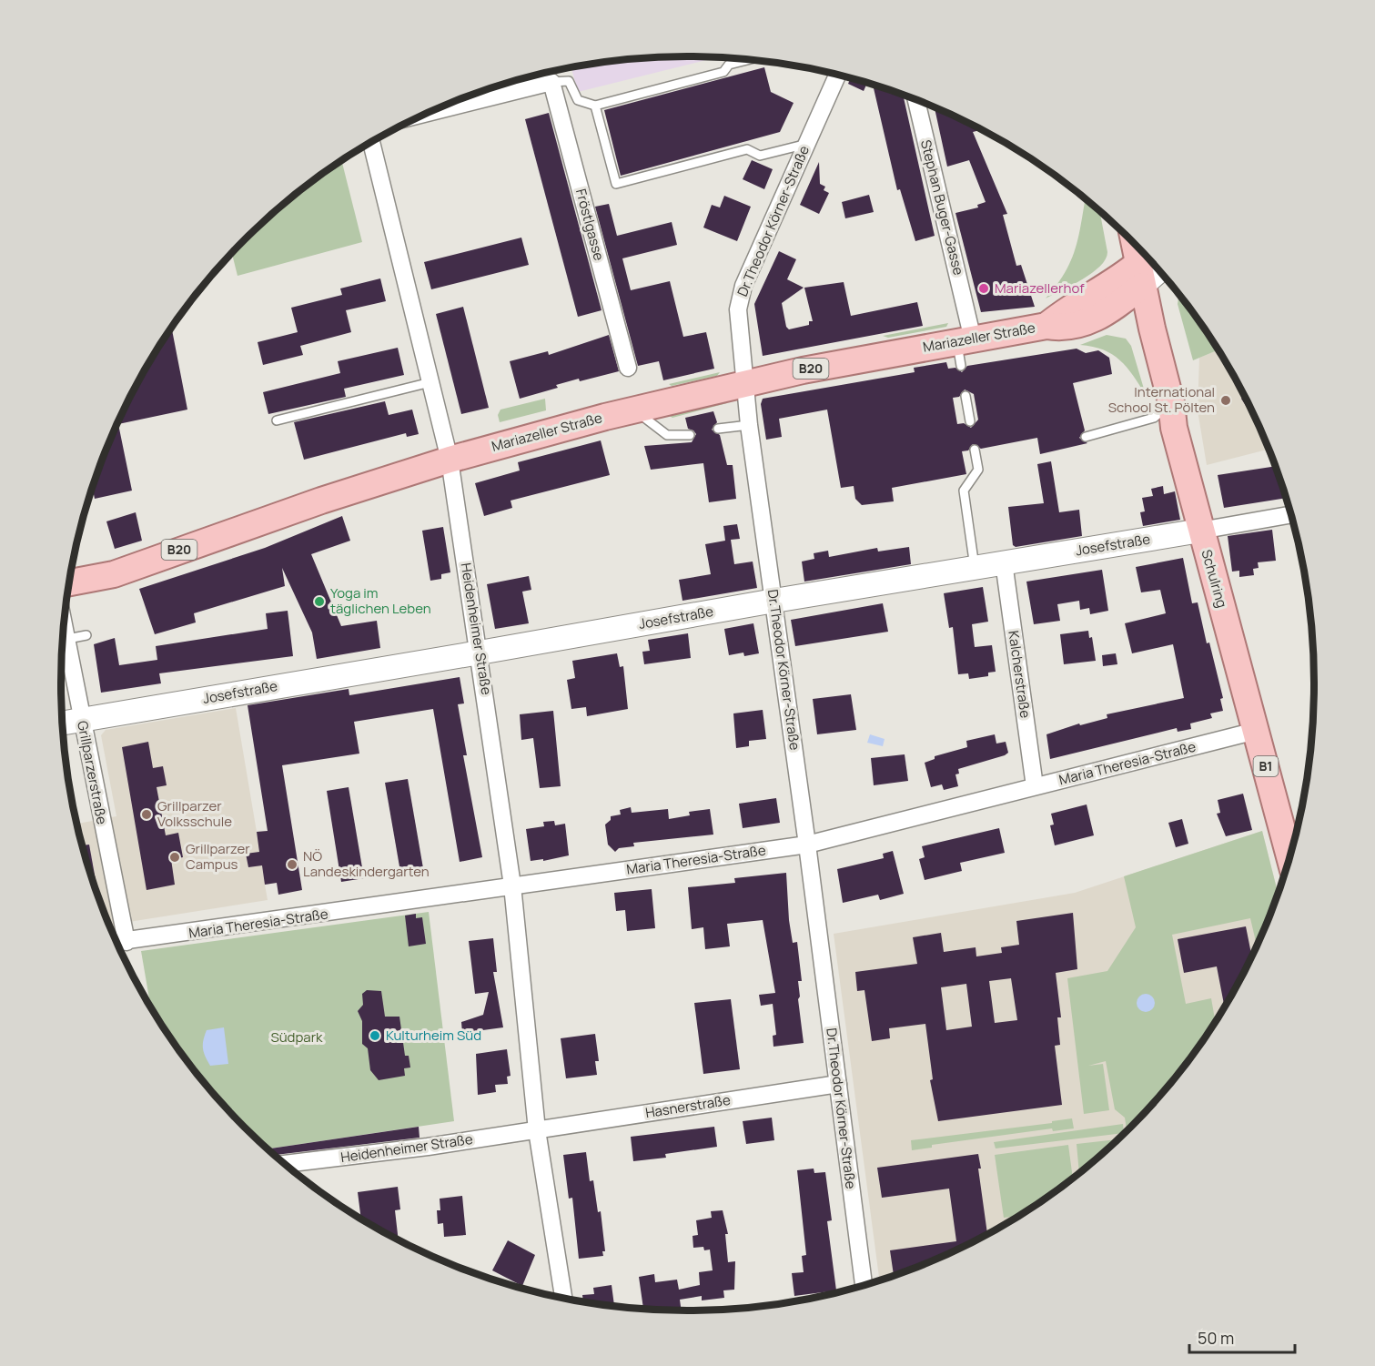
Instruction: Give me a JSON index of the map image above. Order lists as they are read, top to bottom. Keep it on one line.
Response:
{"streets":{"main road":["Mariazeller Straße","B20","Schulring","B1"],"street":["Stephan Buger-Gasse","Dr.Theodor Körner-Straße","Fröstlgasse","Josefstraße","Heidenheimer Straße","Kalcherstraße","Maria Theresia-Straße","Grillparzerstraße","Hasnerstraße"]},"crossings":[["Stephan Buger-Gasse","Mariazeller Straße"],["Dr.Theodor Körner-Straße","Mariazeller Straße"],["Dr.Theodor Körner-Straße","Josefstraße"],["Dr.Theodor Körner-Straße","Maria Theresia-Straße"],["Dr.Theodor Körner-Straße","Hasnerstraße"],["Mariazeller Straße","Schulring"],["Mariazeller Straße","Heidenheimer Straße"],["Mariazeller Straße","B1"],["Josefstraße","Schulring"],["Josefstraße","Heidenheimer Straße"],["Josefstraße","Kalcherstraße"],["Josefstraße","Grillparzerstraße"],["Schulring","Maria Theresia-Straße"],["Schulring","B1"],["Heidenheimer Straße","Maria Theresia-Straße"],["Heidenheimer Straße","Hasnerstraße"],["Kalcherstraße","Maria Theresia-Straße"],["Maria Theresia-Straße","Grillparzerstraße"]],"parks":["Südpark"],"places":["Mariazellerhof","International School St. Pölten","Yoga im täglichen Leben","Grillparzer Volksschule","Grillparzer Campus","NÖ Landeskindergarten","Kulturheim Süd"],"scale_bar":"50 m"}
